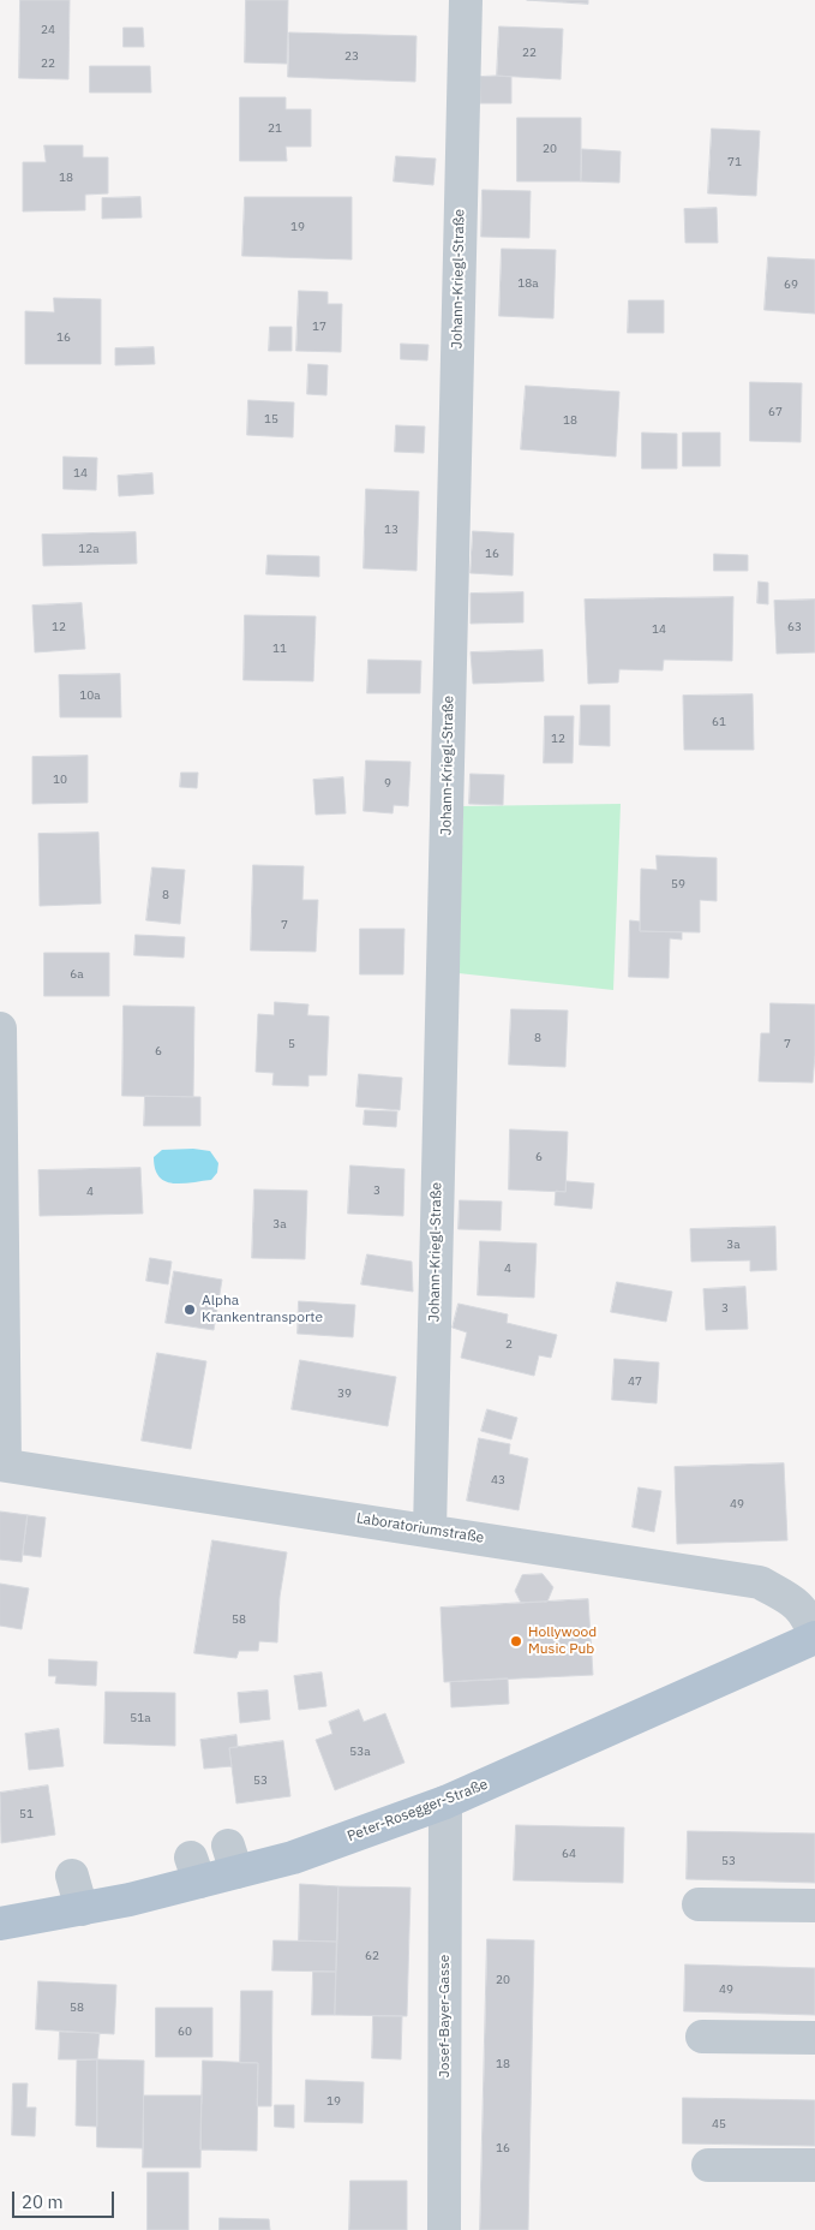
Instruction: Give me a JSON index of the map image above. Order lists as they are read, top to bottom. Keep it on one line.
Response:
{"streets":{"main road":["Peter-Rosegger-Straße"],"street":["Johann-Kriegl-Straße","Laboratoriumstraße","Josef-Bayer-Gasse"]},"crossings":[["Johann-Kriegl-Straße","Laboratoriumstraße"],["Laboratoriumstraße","Peter-Rosegger-Straße"],["Peter-Rosegger-Straße","Josef-Bayer-Gasse"]],"places":["Alpha Krankentransporte","Hollywood Music Pub"],"house_numbers":["24","22","23","22","21","20","71","18","19","18a","69","17","16","67","15","18","14","13","12a","16","12","63","14","11","10a","61","12","10","9","59","8","7","6a","8","5","7","6","6","3","4","3a","3a","4","3","2","47","39","43","49","58","51a","53a","53","51","64","53","62","20","49","58","60","18","19","45","16"],"scale_bar":"20 m"}
